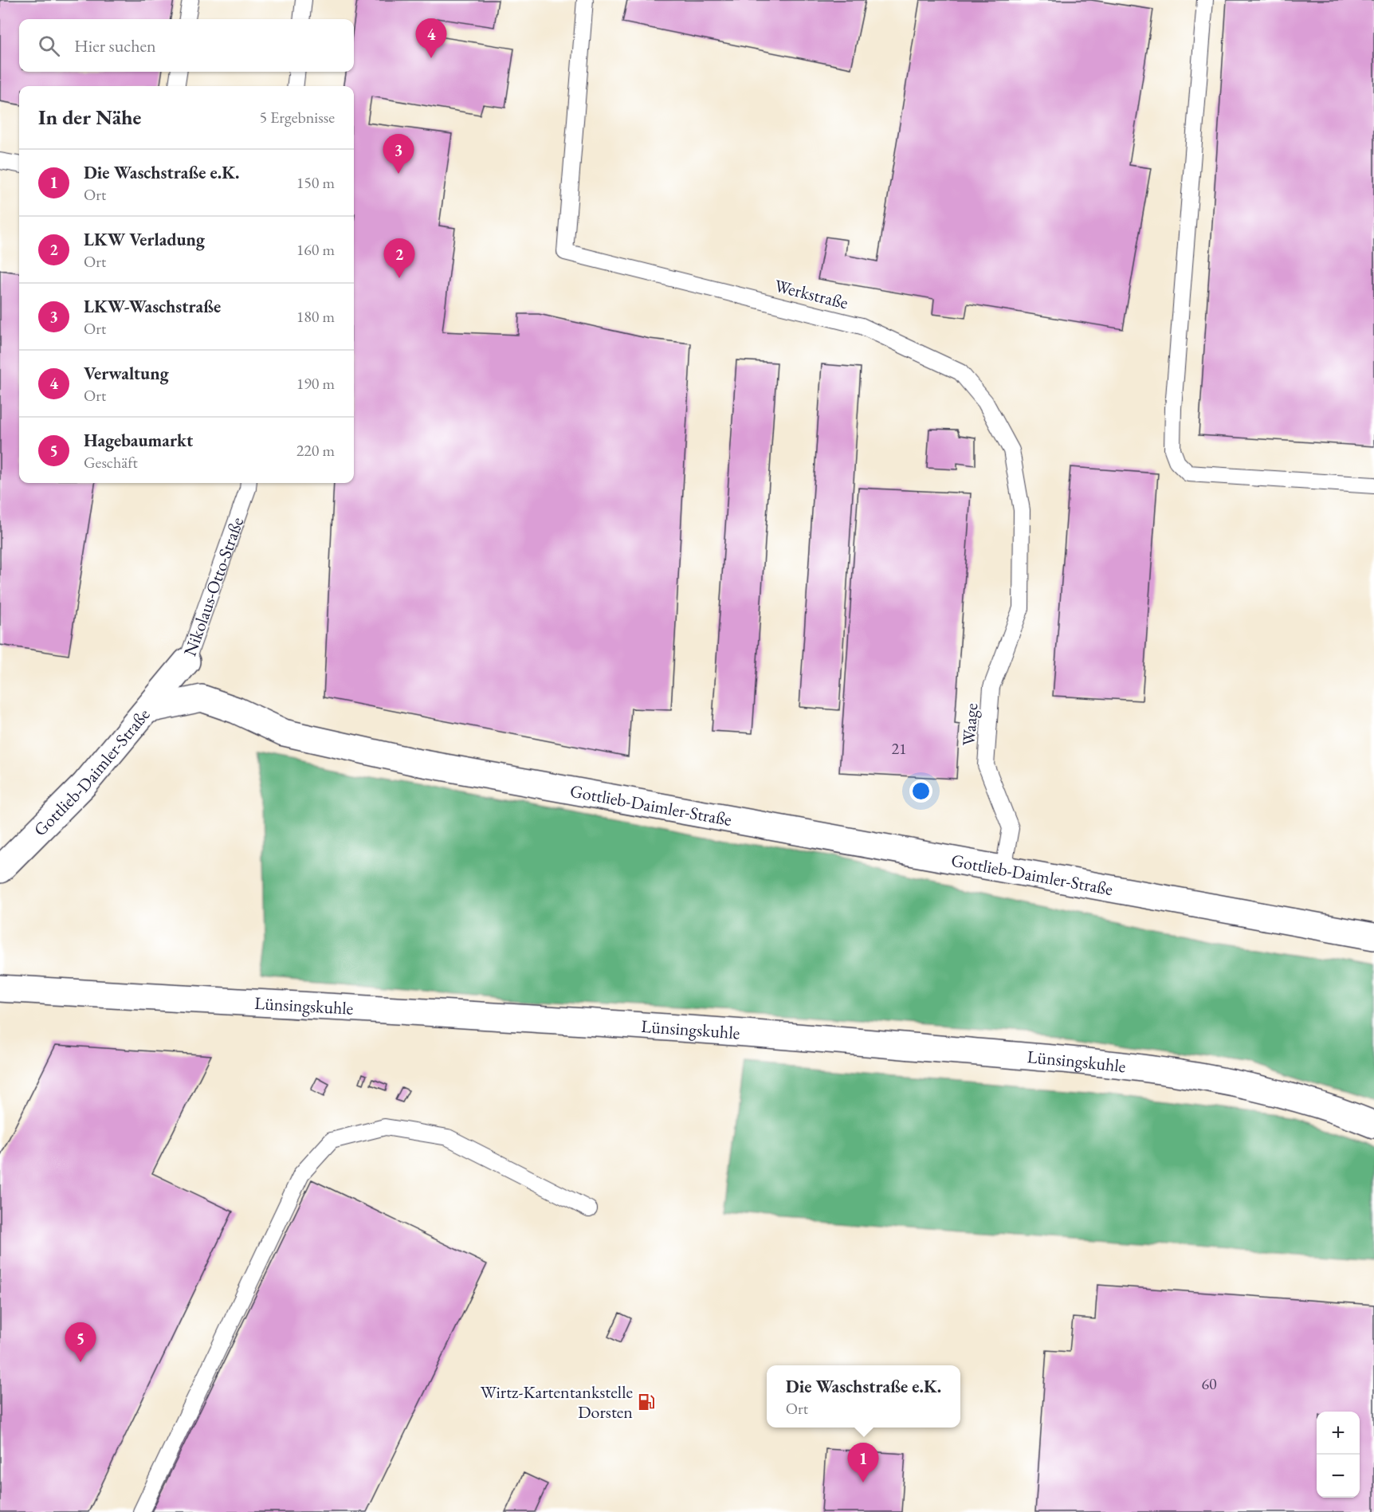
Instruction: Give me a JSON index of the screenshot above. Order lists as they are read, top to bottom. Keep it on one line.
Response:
{"streets":{"street":["Nikolaus-Otto-Straße","Gottlieb-Daimler-Straße","Lünsingskuhle"],"lane":["Werkstraße","Waage"]},"crossings":[["Werkstraße","Waage"],["Nikolaus-Otto-Straße","Gottlieb-Daimler-Straße"],["Waage","Gottlieb-Daimler-Straße"]],"places":{"fuel station":["Wirtz-Kartentankstelle Dorsten"]},"house_numbers":["21","60"],"page":{"pins":["4","3","2","5","1"],"search":"Hier suchen","heading":["In der Nähe","5 Ergebnisse"],"list":[{"mark":"1","name":"Die Waschstraße e.K.","note":"Ort","value":"150 m"},{"mark":"2","name":"LKW Verladung","note":"Ort","value":"160 m"},{"mark":"3","name":"LKW-Waschstraße","note":"Ort","value":"180 m"},{"mark":"4","name":"Verwaltung","note":"Ort","value":"190 m"},{"mark":"5","name":"Hagebaumarkt","note":"Geschäft","value":"220 m"}],"popup":["Die Waschstraße e.K.","Ort"],"map_buttons":["+","−"]}}
